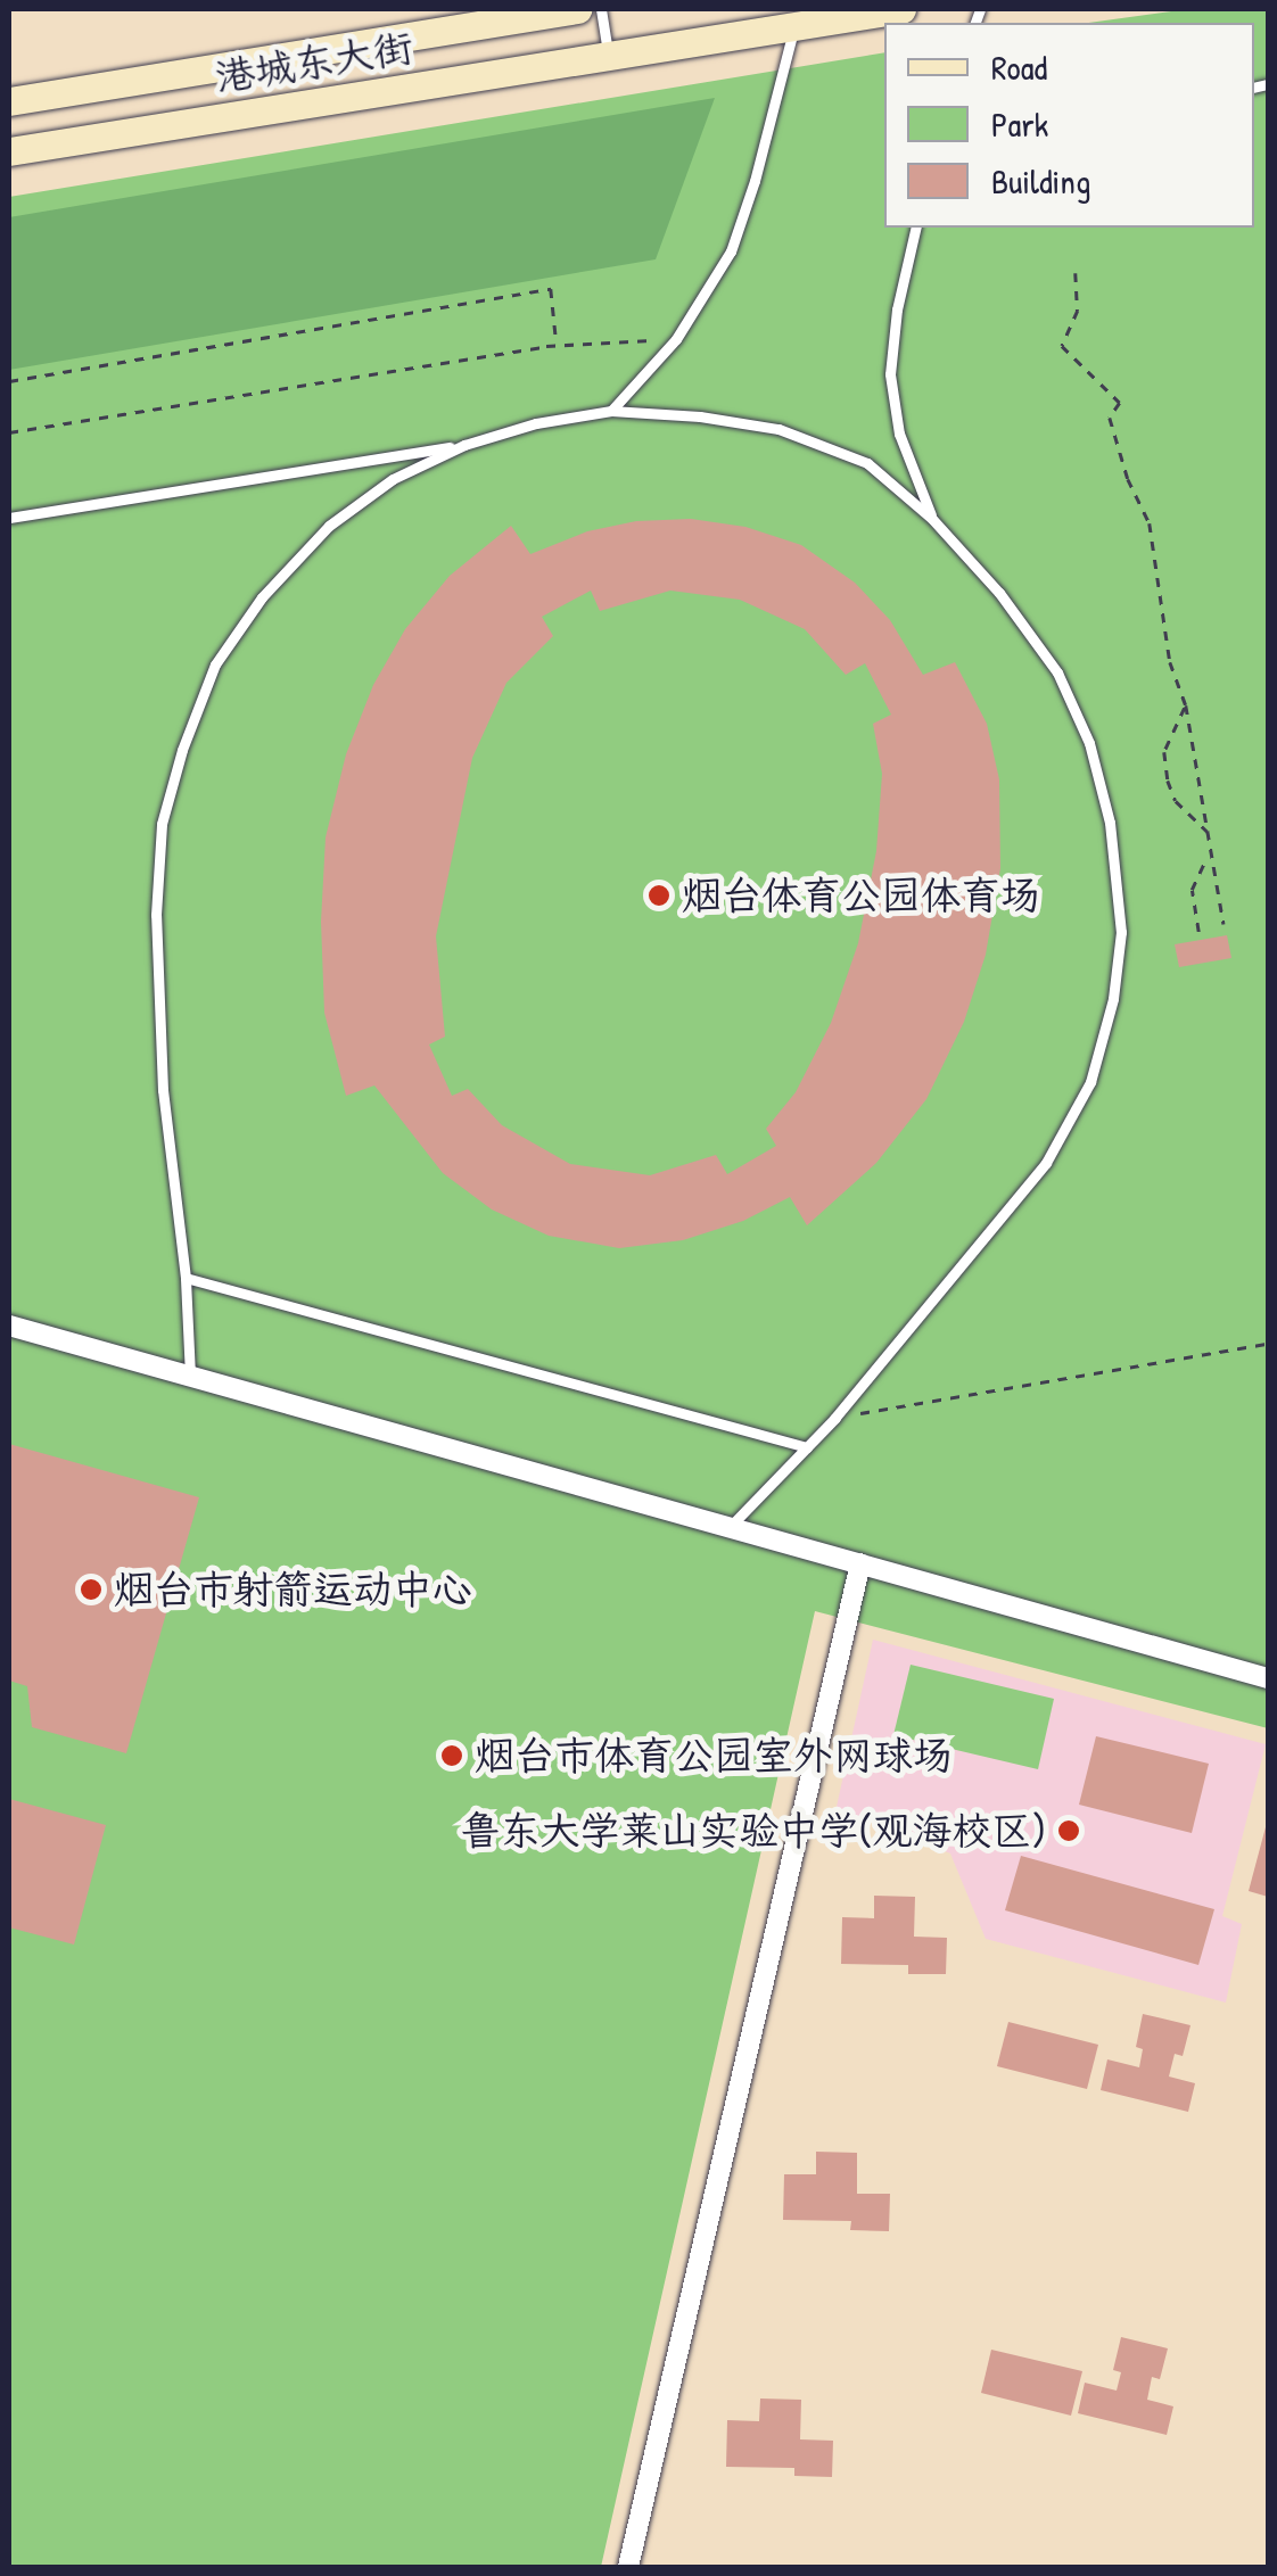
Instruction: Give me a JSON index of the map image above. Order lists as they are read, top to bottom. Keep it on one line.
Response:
{"streets":{"main road":["港城东大街"]},"places":["烟台体育公园体育场","烟台市射箭运动中心","烟台市体育公园室外网球场","鲁东大学莱山实验中学(观海校区)"],"legend":["Road","Park","Building"]}
